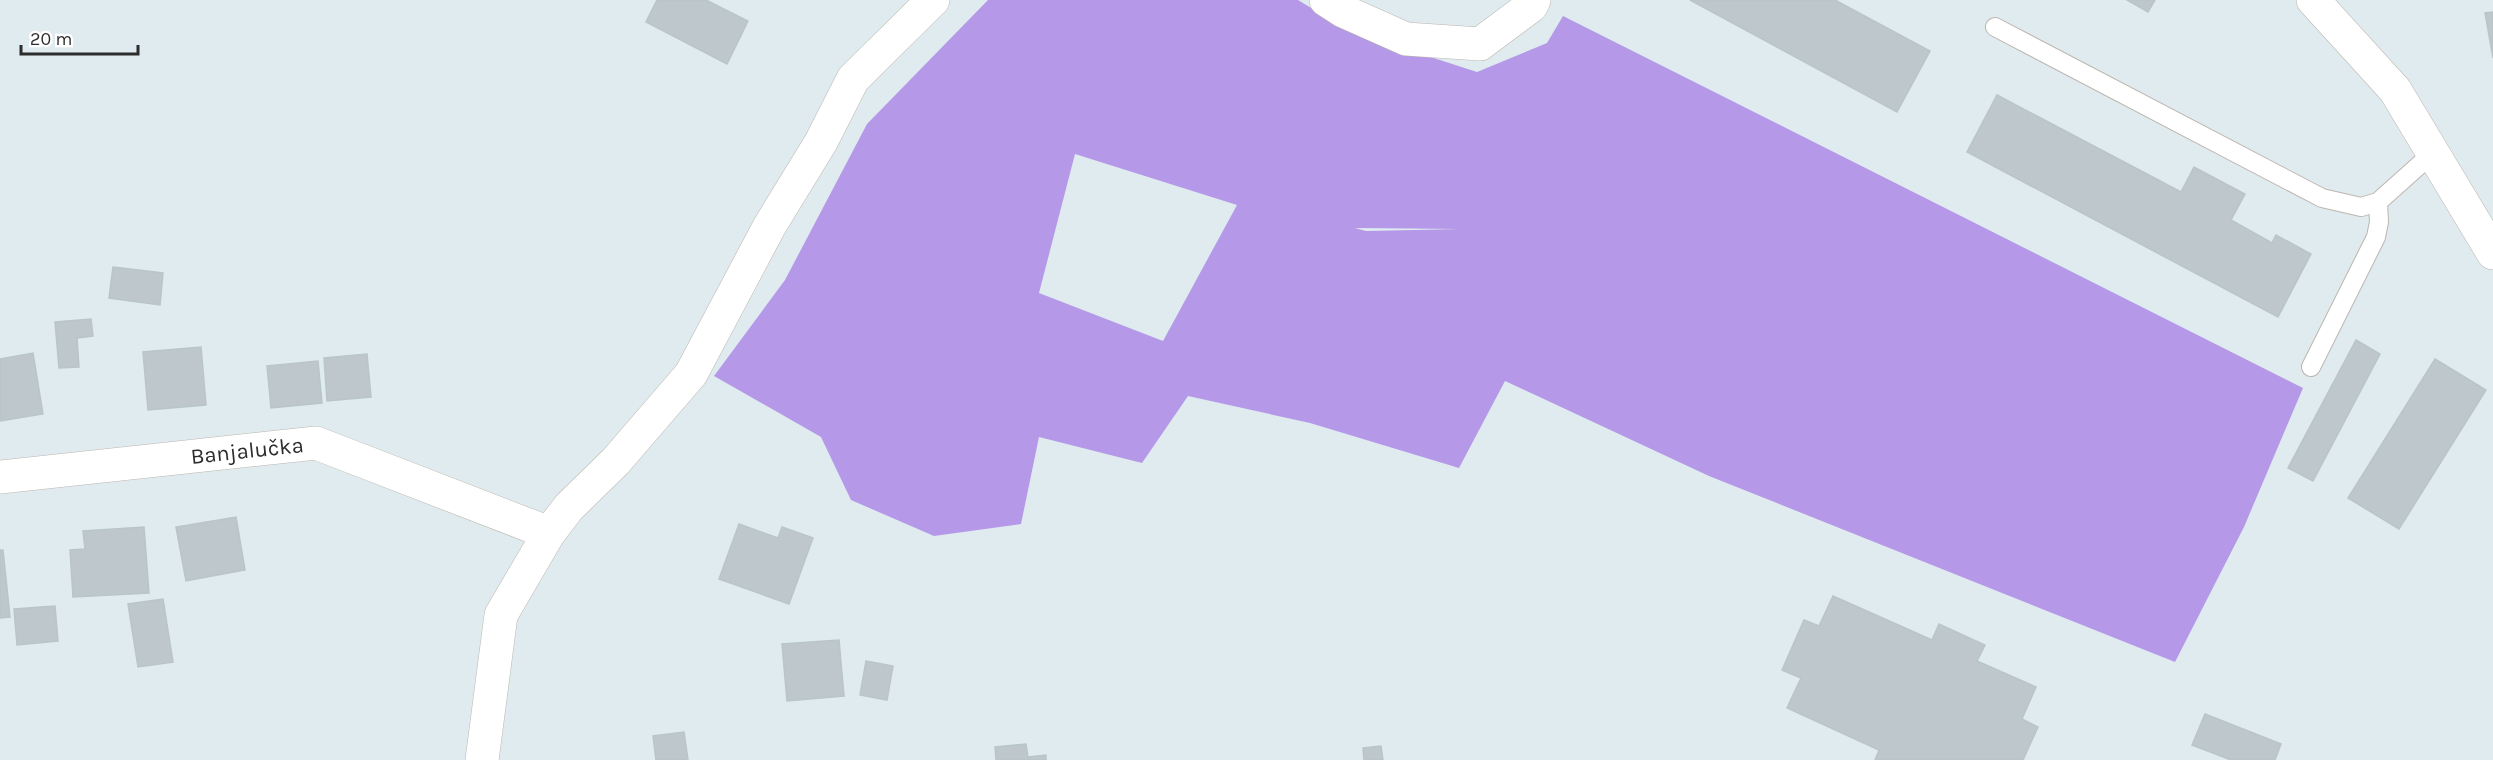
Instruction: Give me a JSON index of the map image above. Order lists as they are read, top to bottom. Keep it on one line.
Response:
{"streets":{"street":["Banjalučka"]},"scale_bar":"20 m"}
